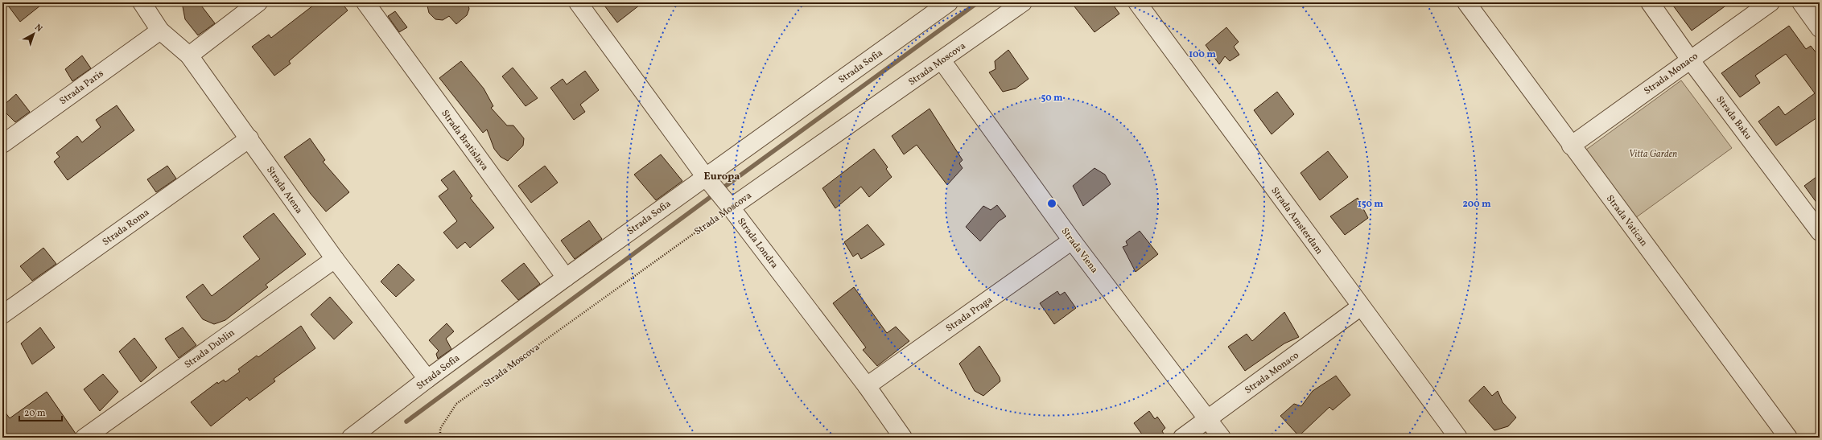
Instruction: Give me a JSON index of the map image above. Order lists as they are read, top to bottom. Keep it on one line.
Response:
{"streets":{"street":["Strada Moscova","Strada Sofia","Strada Monaco","Strada Paris","Strada Baku","Strada Bratislava","Strada Atena","Strada Amsterdam","Strada Vatican","Strada Roma","Strada Londra","Strada Viena","Strada Praga","Strada Dublin"]},"crossings":[["Strada Moscova","Strada Londra"],["Strada Moscova","Strada Viena"],["Strada Sofia","Strada Bratislava"],["Strada Sofia","Strada Atena"],["Strada Sofia","Strada Londra"],["Strada Monaco","Strada Baku"],["Strada Monaco","Strada Amsterdam"],["Strada Monaco","Strada Vatican"],["Strada Monaco","Strada Viena"],["Strada Paris","Strada Atena"],["Strada Atena","Strada Roma"],["Strada Atena","Strada Dublin"],["Strada Londra","Strada Praga"],["Strada Viena","Strada Praga"]],"districts":["Europa"],"parks":["Vitta Garden"],"scale_bar":"20 m","north":"top right","rings":["100 m","50 m","150 m","200 m"]}
